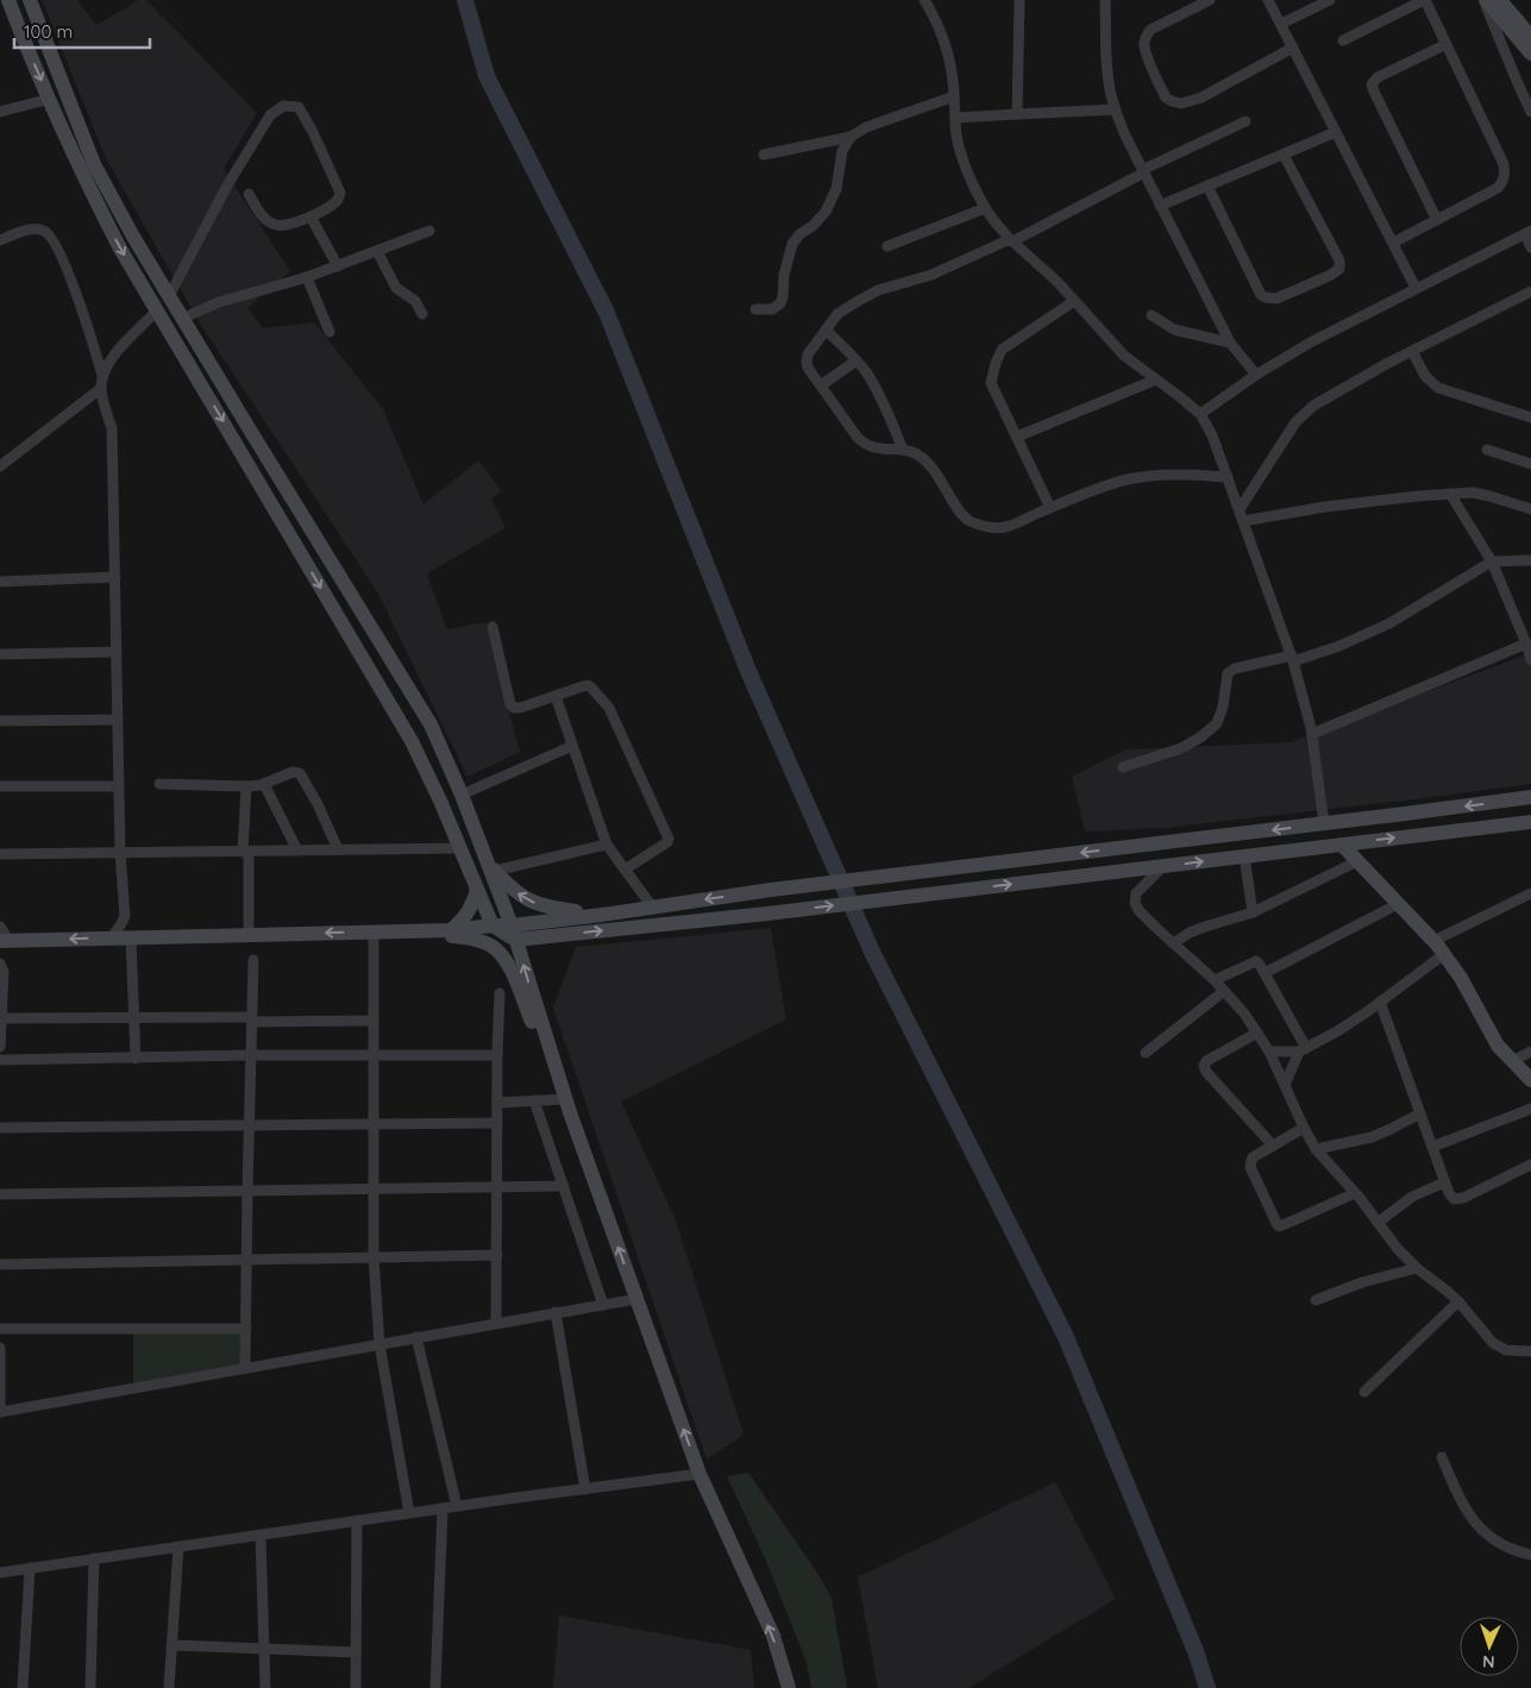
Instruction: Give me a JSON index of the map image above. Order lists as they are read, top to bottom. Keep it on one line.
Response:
{"scale_bar":"100 m","north":"bottom"}
